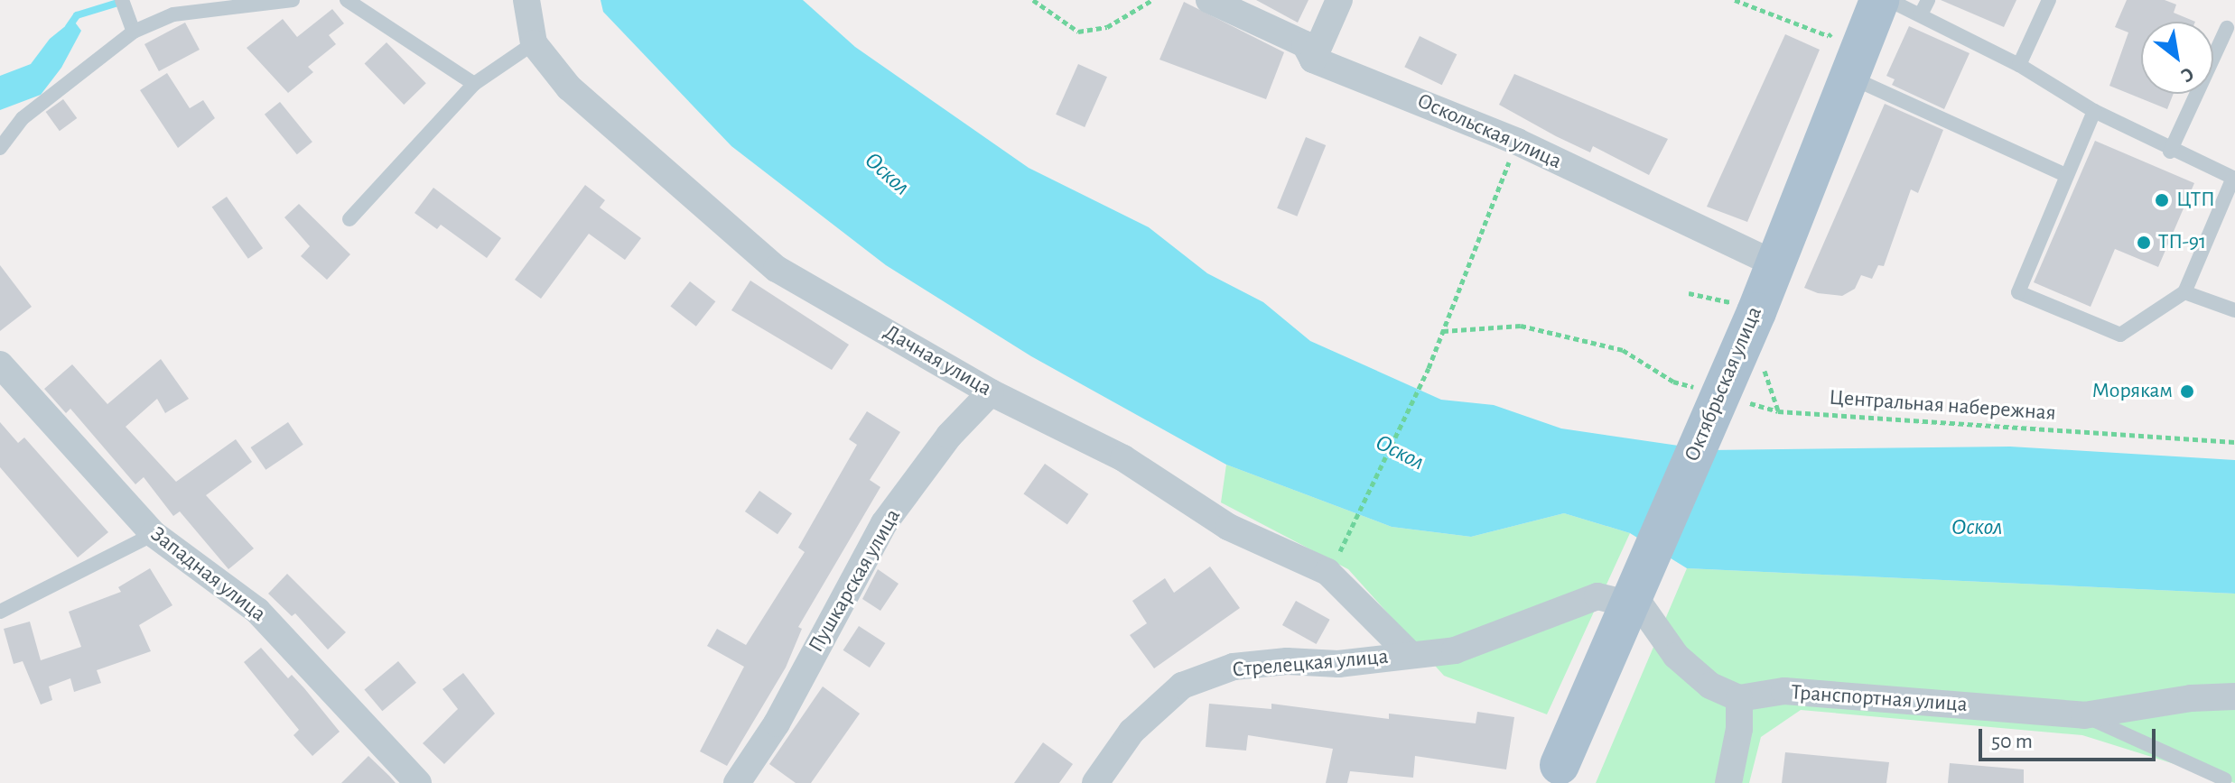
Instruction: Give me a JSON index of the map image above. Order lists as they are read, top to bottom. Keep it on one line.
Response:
{"streets":{"main road":["Октябрьская улица"],"street":["Оскольская улица","Дачная улица","Западная улица","Пушкарская улица","Стрелецкая улица","Транспортная улица"],"path":["Центральная набережная"]},"crossings":[["Оскольская улица","Октябрьская улица"],["Дачная улица","Пушкарская улица"],["Дачная улица","Стрелецкая улица"],["Стрелецкая улица","Транспортная улица"]],"water":["Оскол"],"places":["ЦТП","ТП-91","Морякам"],"scale_bar":"50 m","north":"bottom right"}
